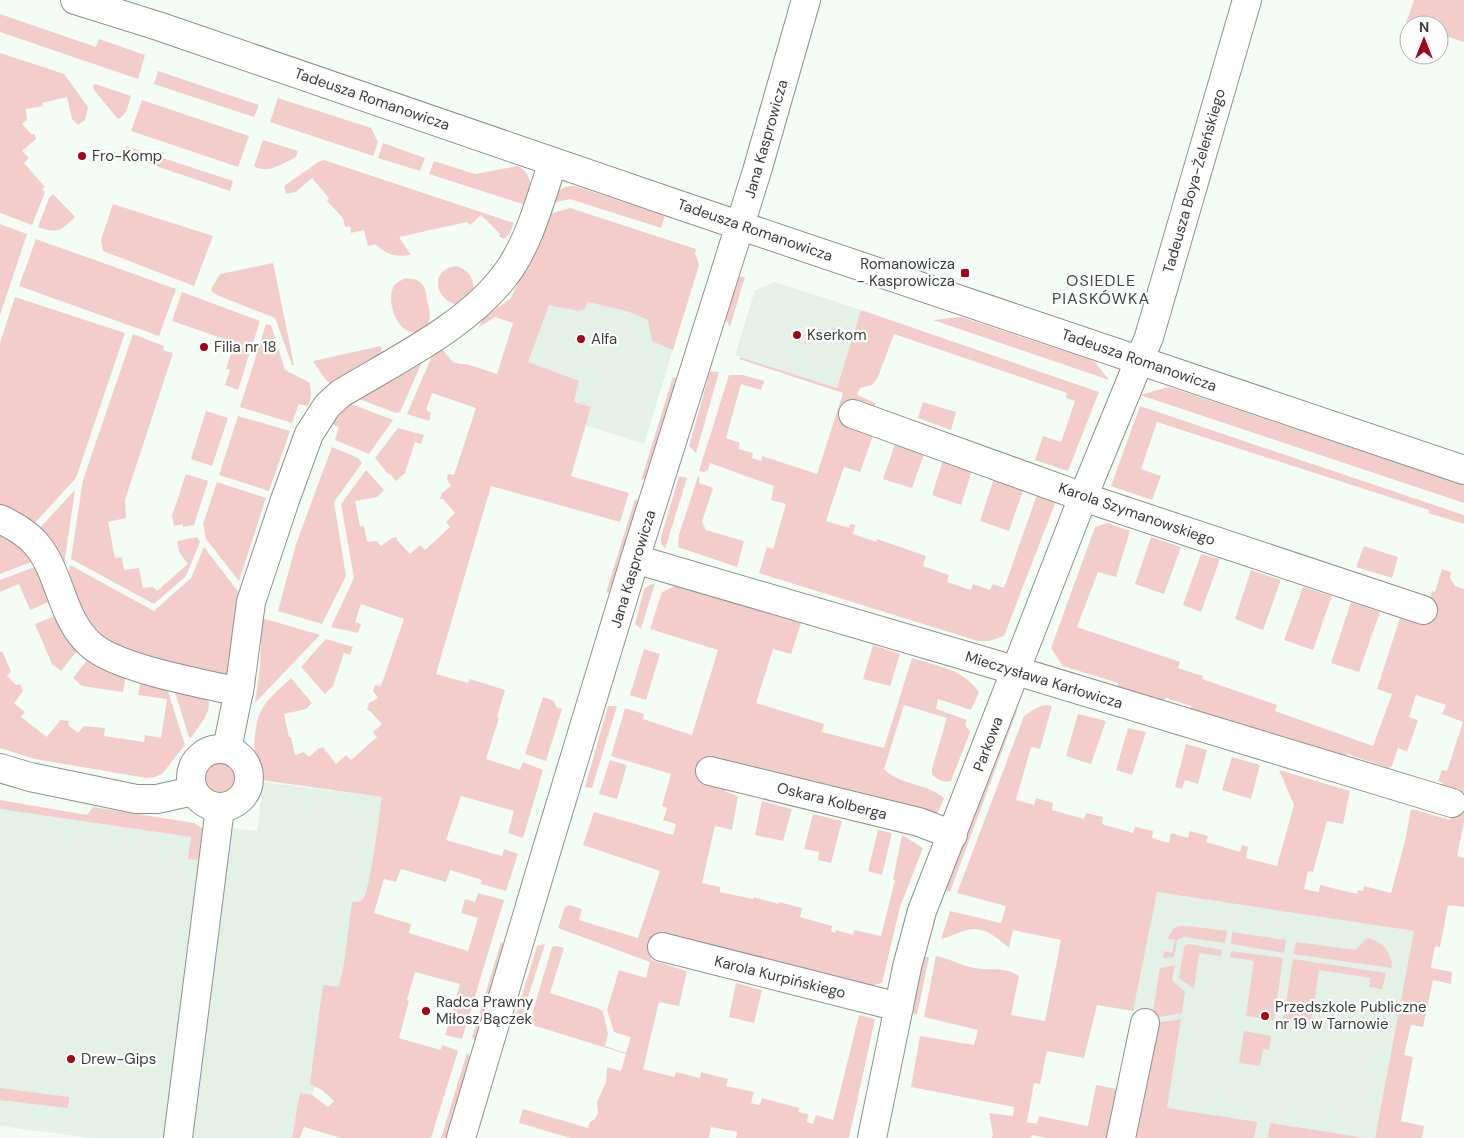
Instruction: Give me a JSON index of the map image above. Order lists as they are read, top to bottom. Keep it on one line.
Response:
{"streets":{"street":["Tadeusza Romanowicza","Jana Kasprowicza","Tadeusza Boya-Żeleńskiego","Karola Szymanowskiego","Mieczysława Karłowicza","Parkowa","Oskara Kolberga","Karola Kurpińskiego"]},"crossings":[["Tadeusza Romanowicza","Jana Kasprowicza"],["Tadeusza Romanowicza","Tadeusza Boya-Żeleńskiego"],["Tadeusza Romanowicza","Parkowa"],["Jana Kasprowicza","Mieczysława Karłowicza"],["Tadeusza Boya-Żeleńskiego","Parkowa"],["Karola Szymanowskiego","Parkowa"],["Mieczysława Karłowicza","Parkowa"],["Parkowa","Oskara Kolberga"],["Parkowa","Karola Kurpińskiego"]],"districts":["OSIEDLE PIASKÓWKA"],"places":{"other":["Fro-Komp","Kserkom","Alfa","Filia nr 18","Radca Prawny Miłosz Bączek","Przedszkole Publiczne nr 19 w Tarnowie","Drew-Gips"],"transit":["Romanowicza - Kasprowicza"]},"north":"top"}
